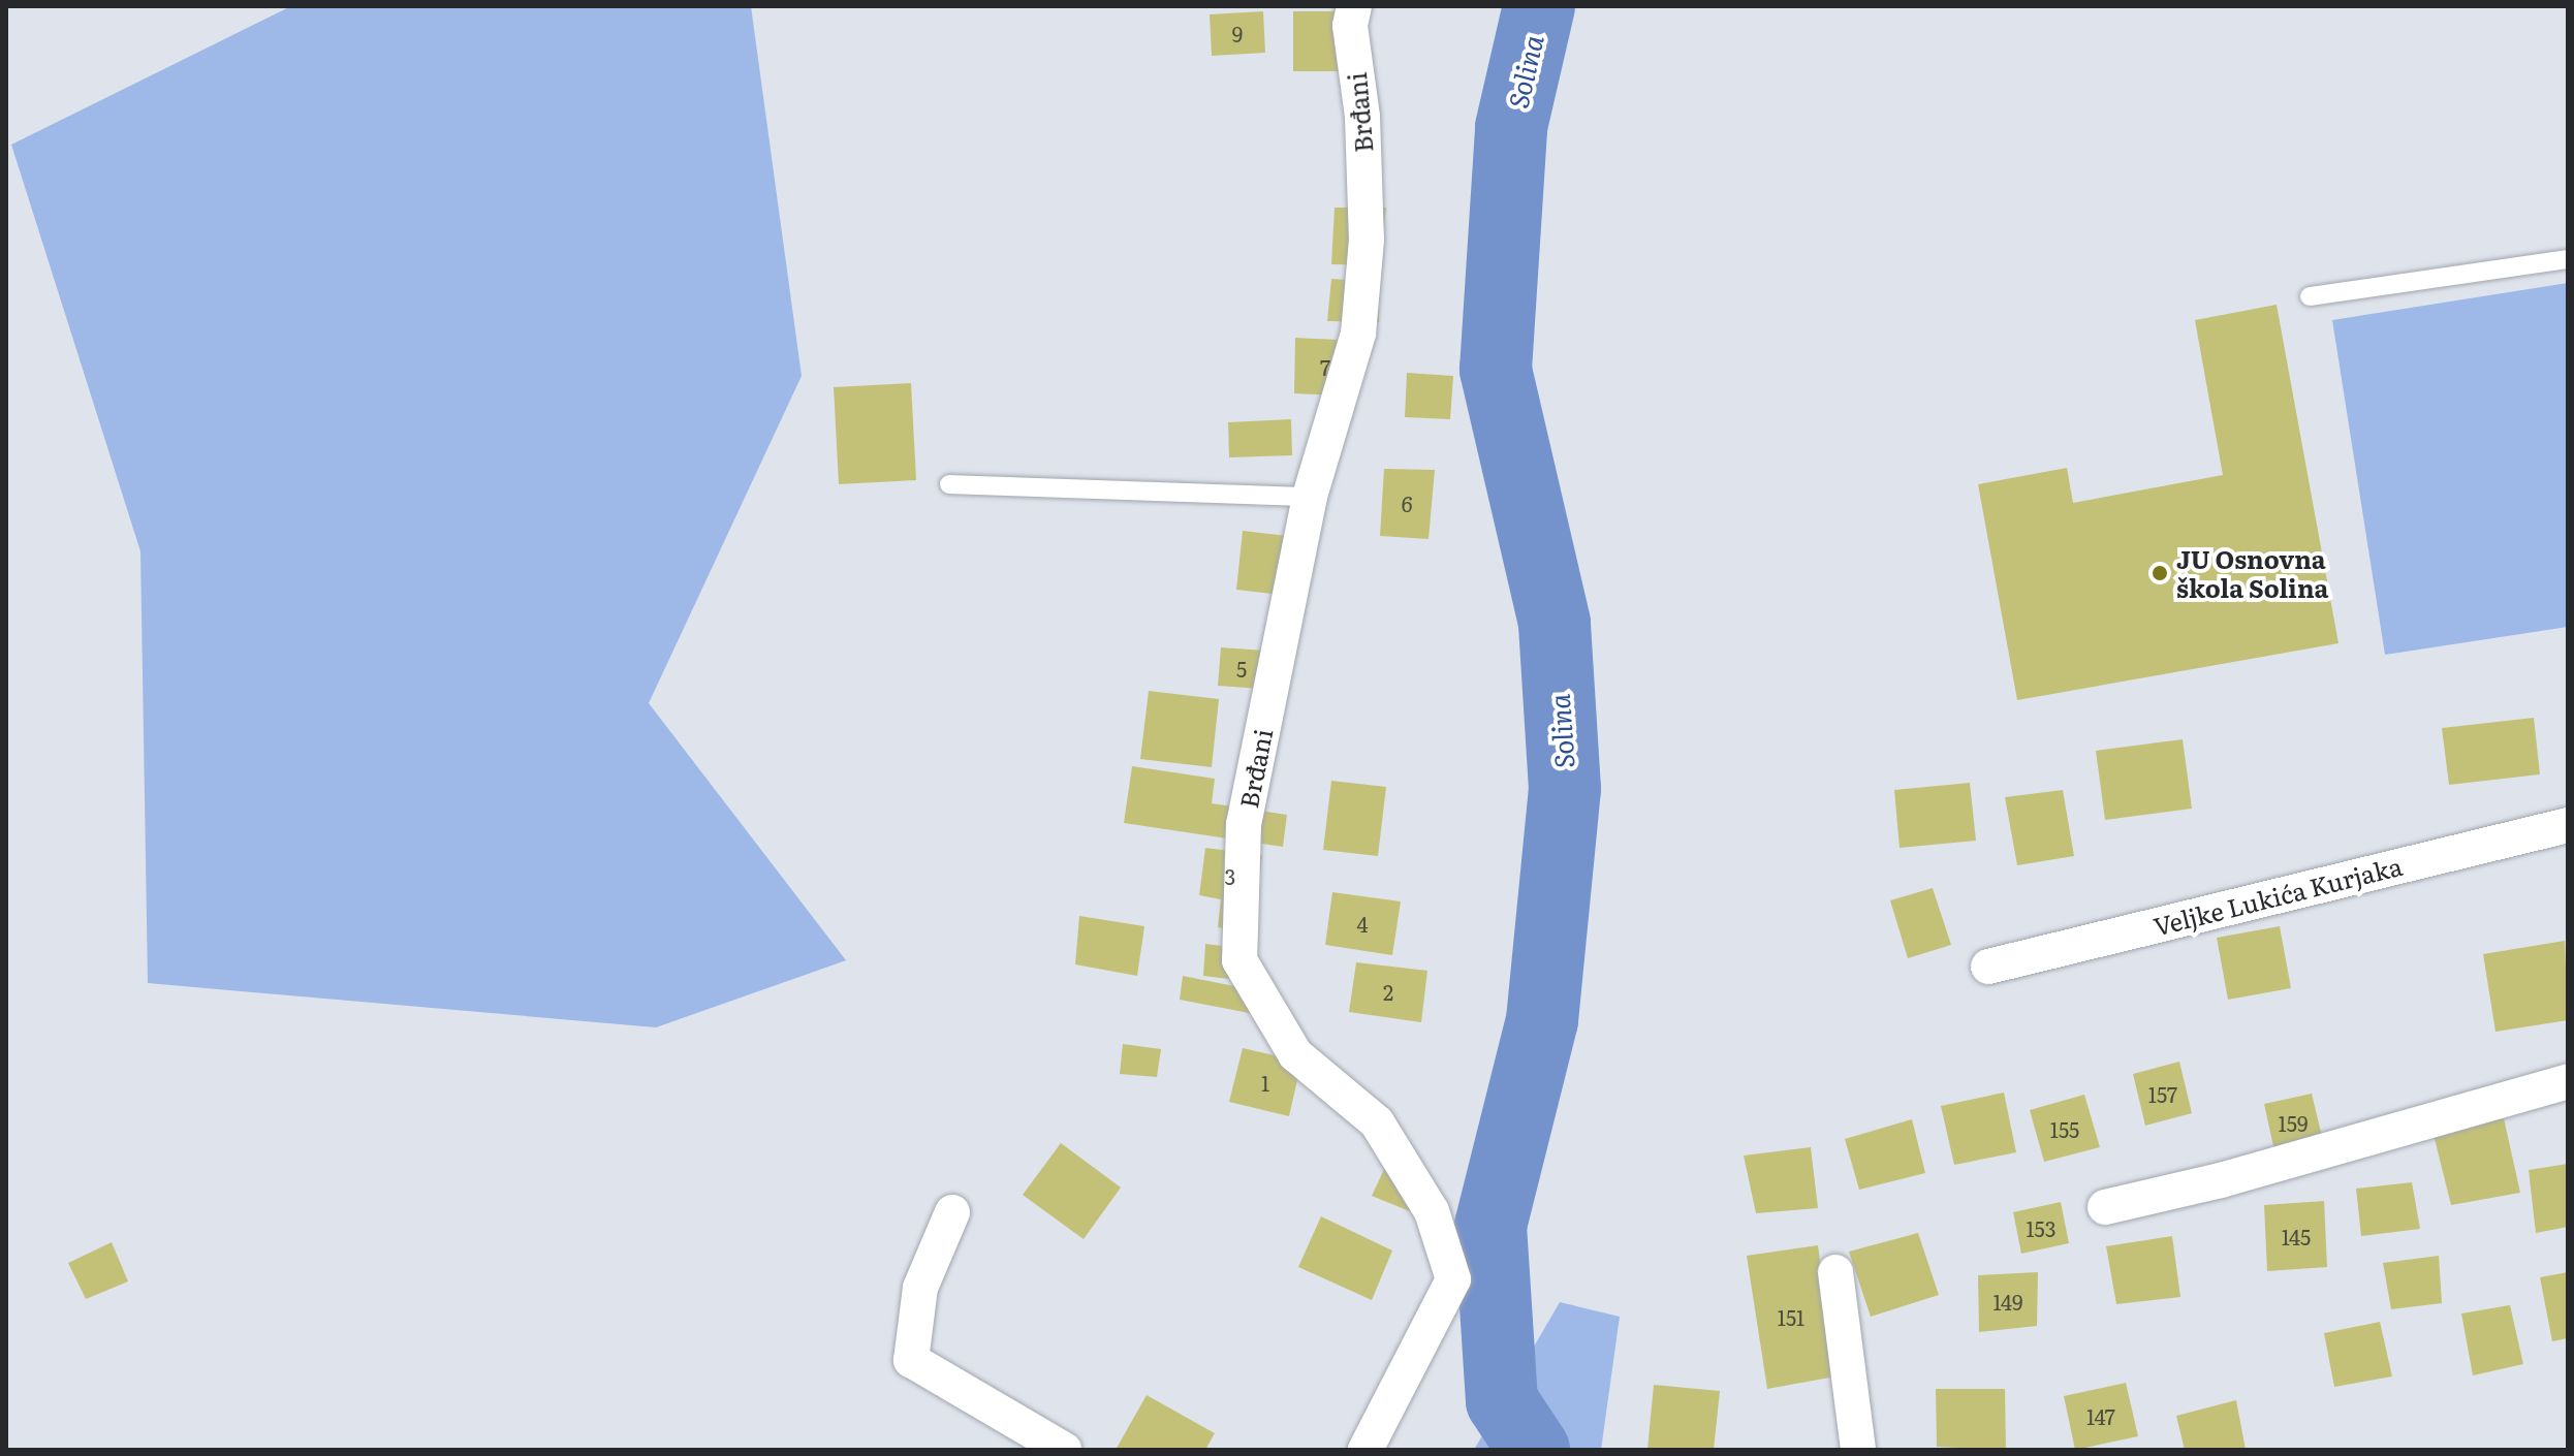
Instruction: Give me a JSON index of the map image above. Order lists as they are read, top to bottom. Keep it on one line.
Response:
{"streets":{"street":["Brđani","Veljke Lukića Kurjaka"]},"water":["Solina"],"places":["JU Osnovna škola Solina"],"house_numbers":["9","7","6","5","3","4","2","1","157","159","155","153","145","149","151","147"]}
